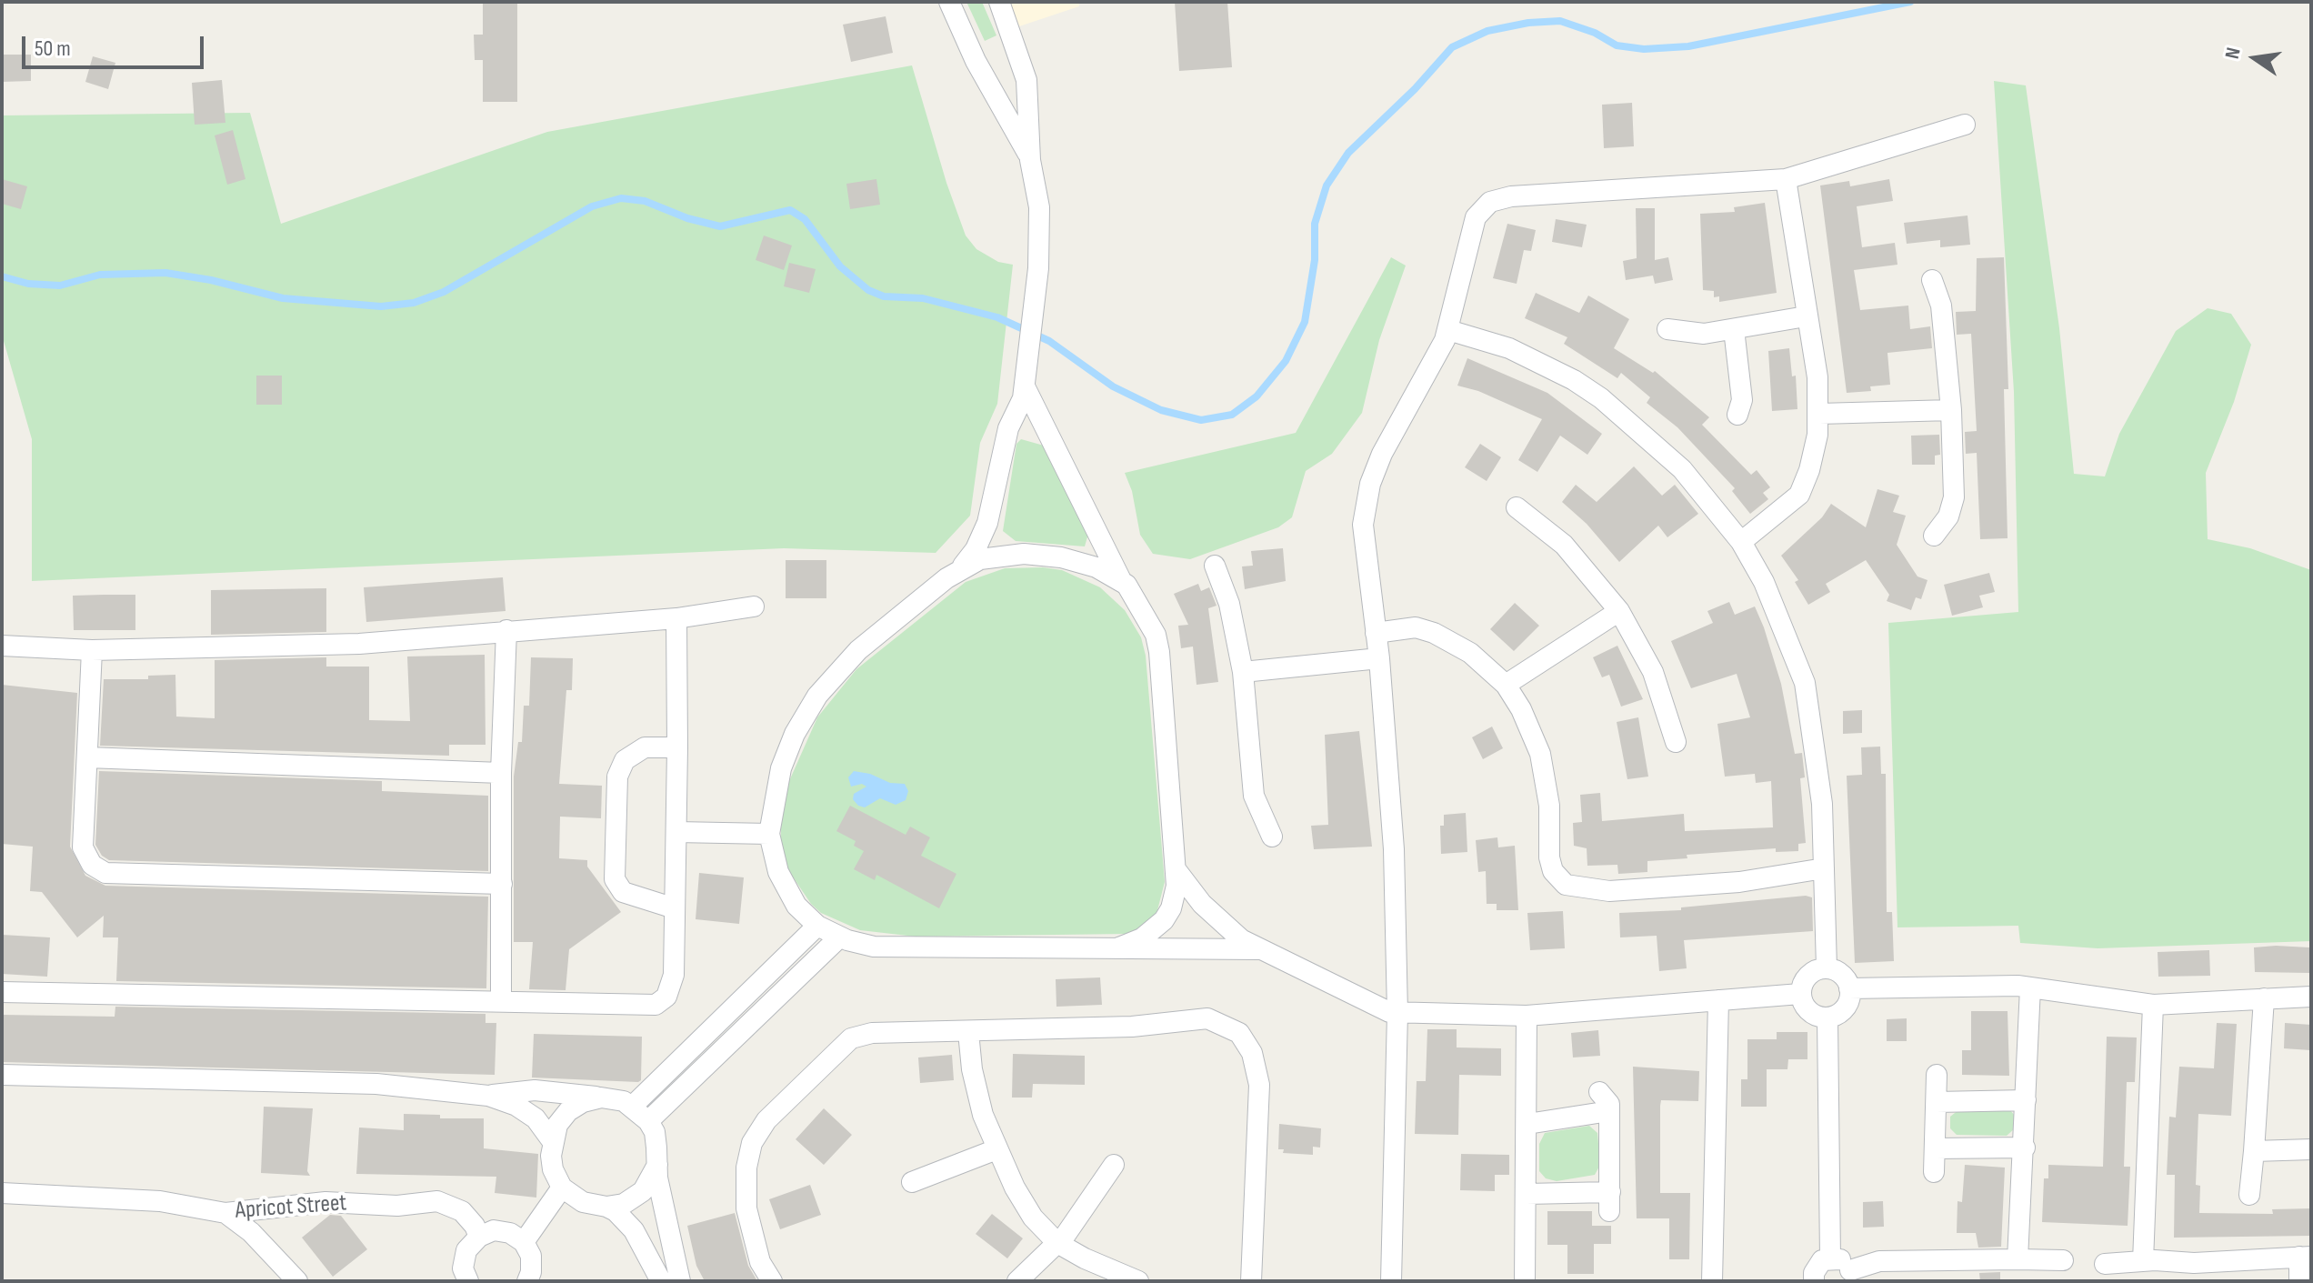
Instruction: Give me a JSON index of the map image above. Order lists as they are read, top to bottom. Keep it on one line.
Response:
{"streets":{"street":["Apricot Street"]},"scale_bar":"50 m","north":"left"}
